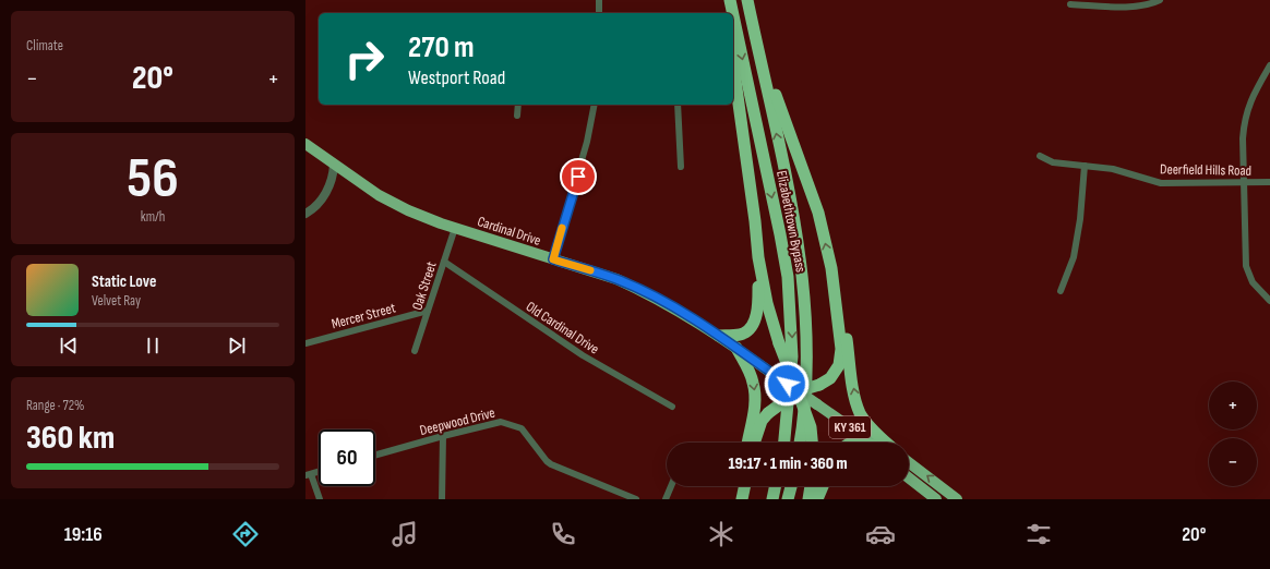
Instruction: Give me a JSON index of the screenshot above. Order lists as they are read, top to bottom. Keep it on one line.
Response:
{"streets":{"highway":["Elizabethtown Bypass"],"main road":["Cardinal Drive","KY 361"],"street":["Deerfield Hills Road","Oak Street","Mercer Street","Old Cardinal Drive","Deepwood Drive"]},"crossings":[["Cardinal Drive","Oak Street"],["Cardinal Drive","KY 361"],["Oak Street","Mercer Street"],["Oak Street","Old Cardinal Drive"]],"page":{"tile":["Climate",["56","km/h"],["Range · 72%","360 km"]],"turn":["270 m","Westport Road"],"heat":["−","20°","+"],"song":["Static Love","Velvet Ray"],"map_buttons":["+","−"],"limit":"60","trip":"19:17 · 1 min · 360 m","tabs":["19:16","20°"]}}
